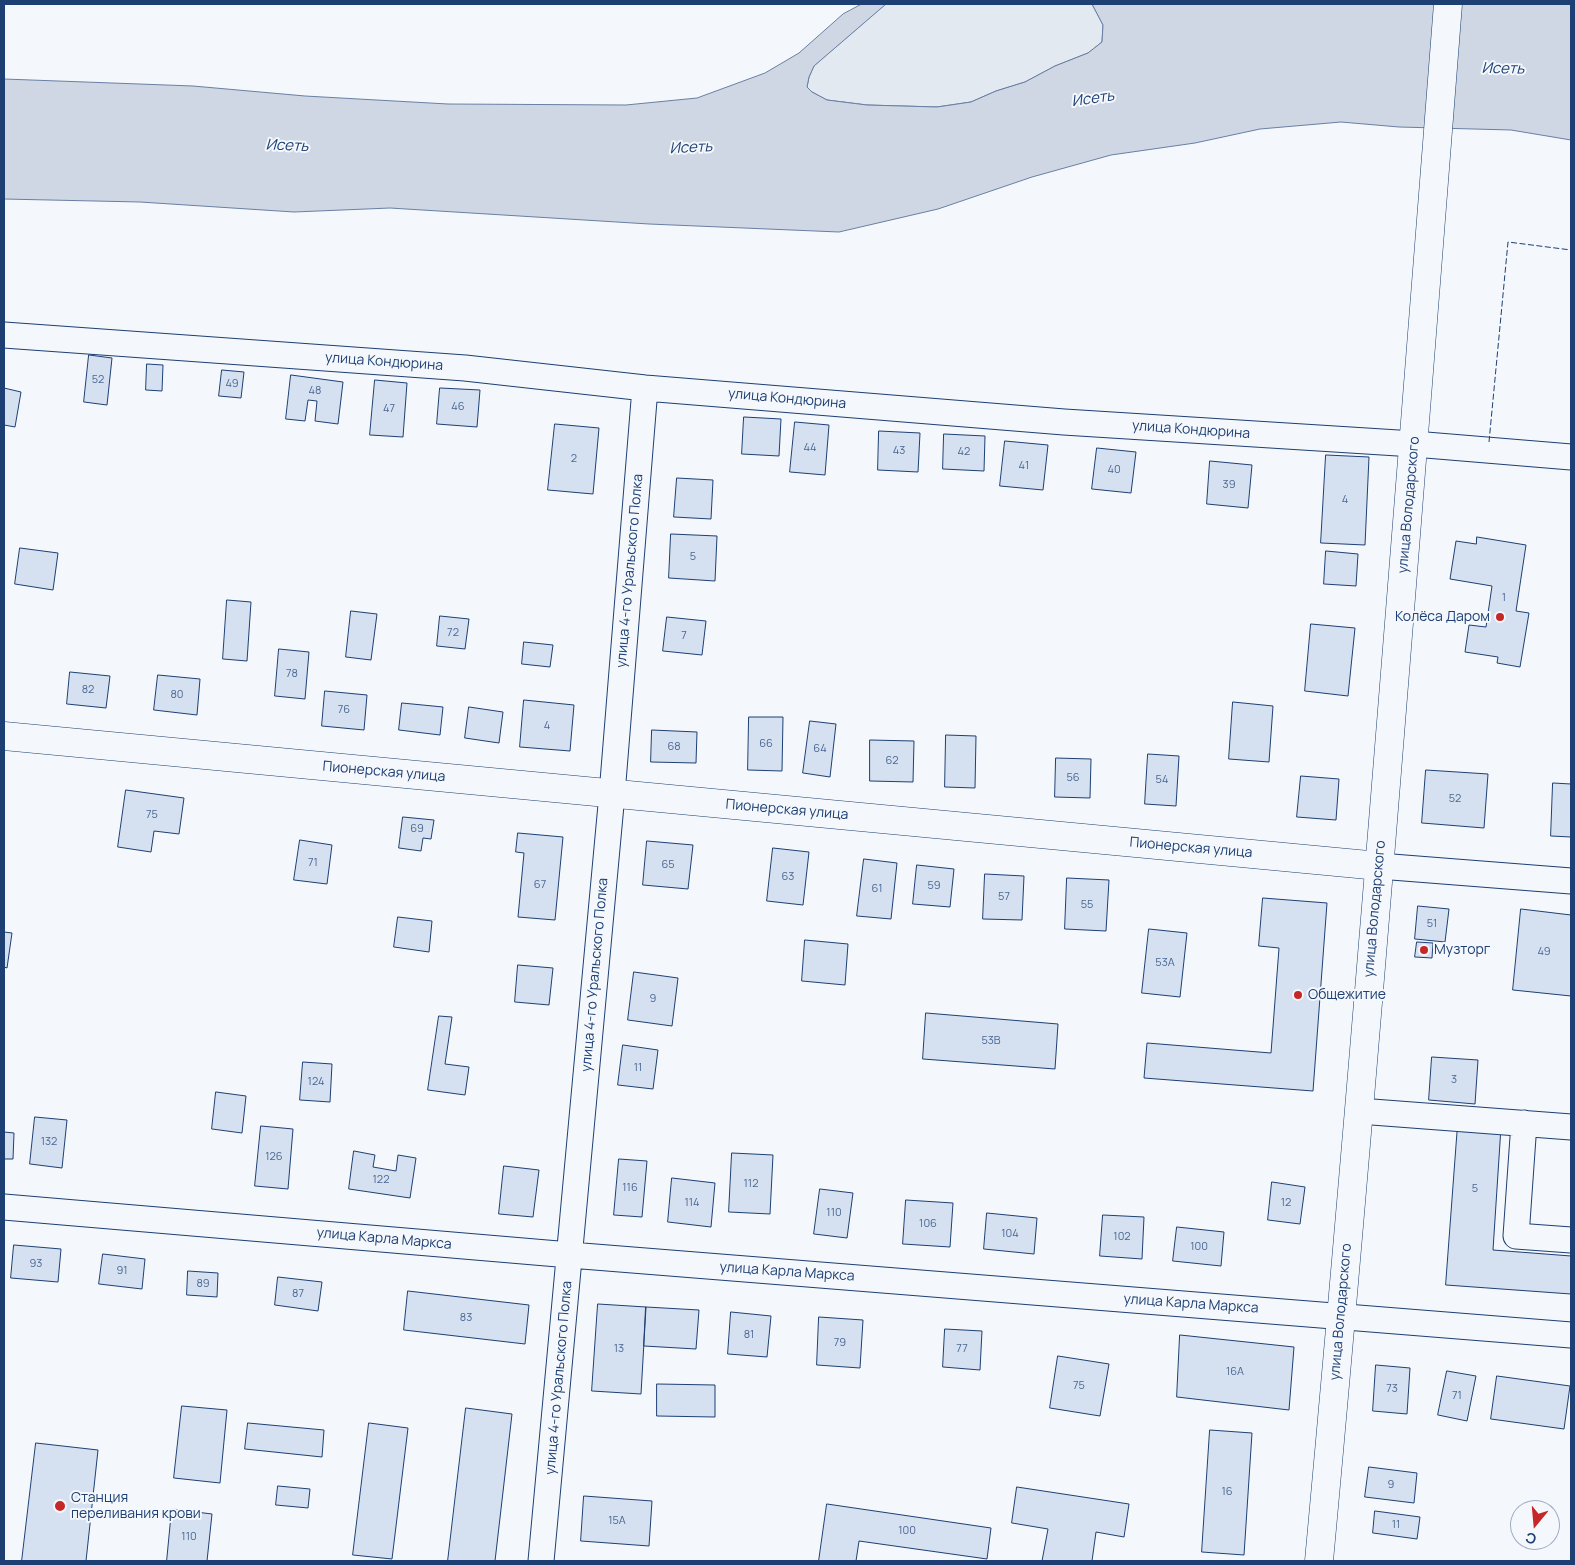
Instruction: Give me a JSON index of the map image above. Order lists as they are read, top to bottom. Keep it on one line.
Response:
{"streets":{"main road":["улица Володарского","Пионерская улица"],"street":["улица Кондюрина","улица 4-го Уральского Полка","улица Карла Маркса"]},"crossings":[["улица Кондюрина","улица Володарского"],["улица Кондюрина","улица 4-го Уральского Полка"],["улица Володарского","Пионерская улица"],["улица Володарского","улица Карла Маркса"],["улица 4-го Уральского Полка","Пионерская улица"],["улица 4-го Уральского Полка","улица Карла Маркса"]],"water":["Исеть"],"places":["Колёса Даром","Музторг","Общежитие","Станция переливания крови"],"house_numbers":["52","49","48","46","47","44","43","42","2","41","40","39","4","5","1","72","7","78","82","80","76","4","66","68","64","62","56","54","52","75","69","71","65","63","67","59","61","57","55","51","49","53А","9","53В","11","3","124","132","126","122","112","116","5","114","12","110","106","104","102","100","93","91","89","87","83","81","79","13","77","16А","75","73","71","9","16","15А","11","100","110"],"north":"bottom"}
